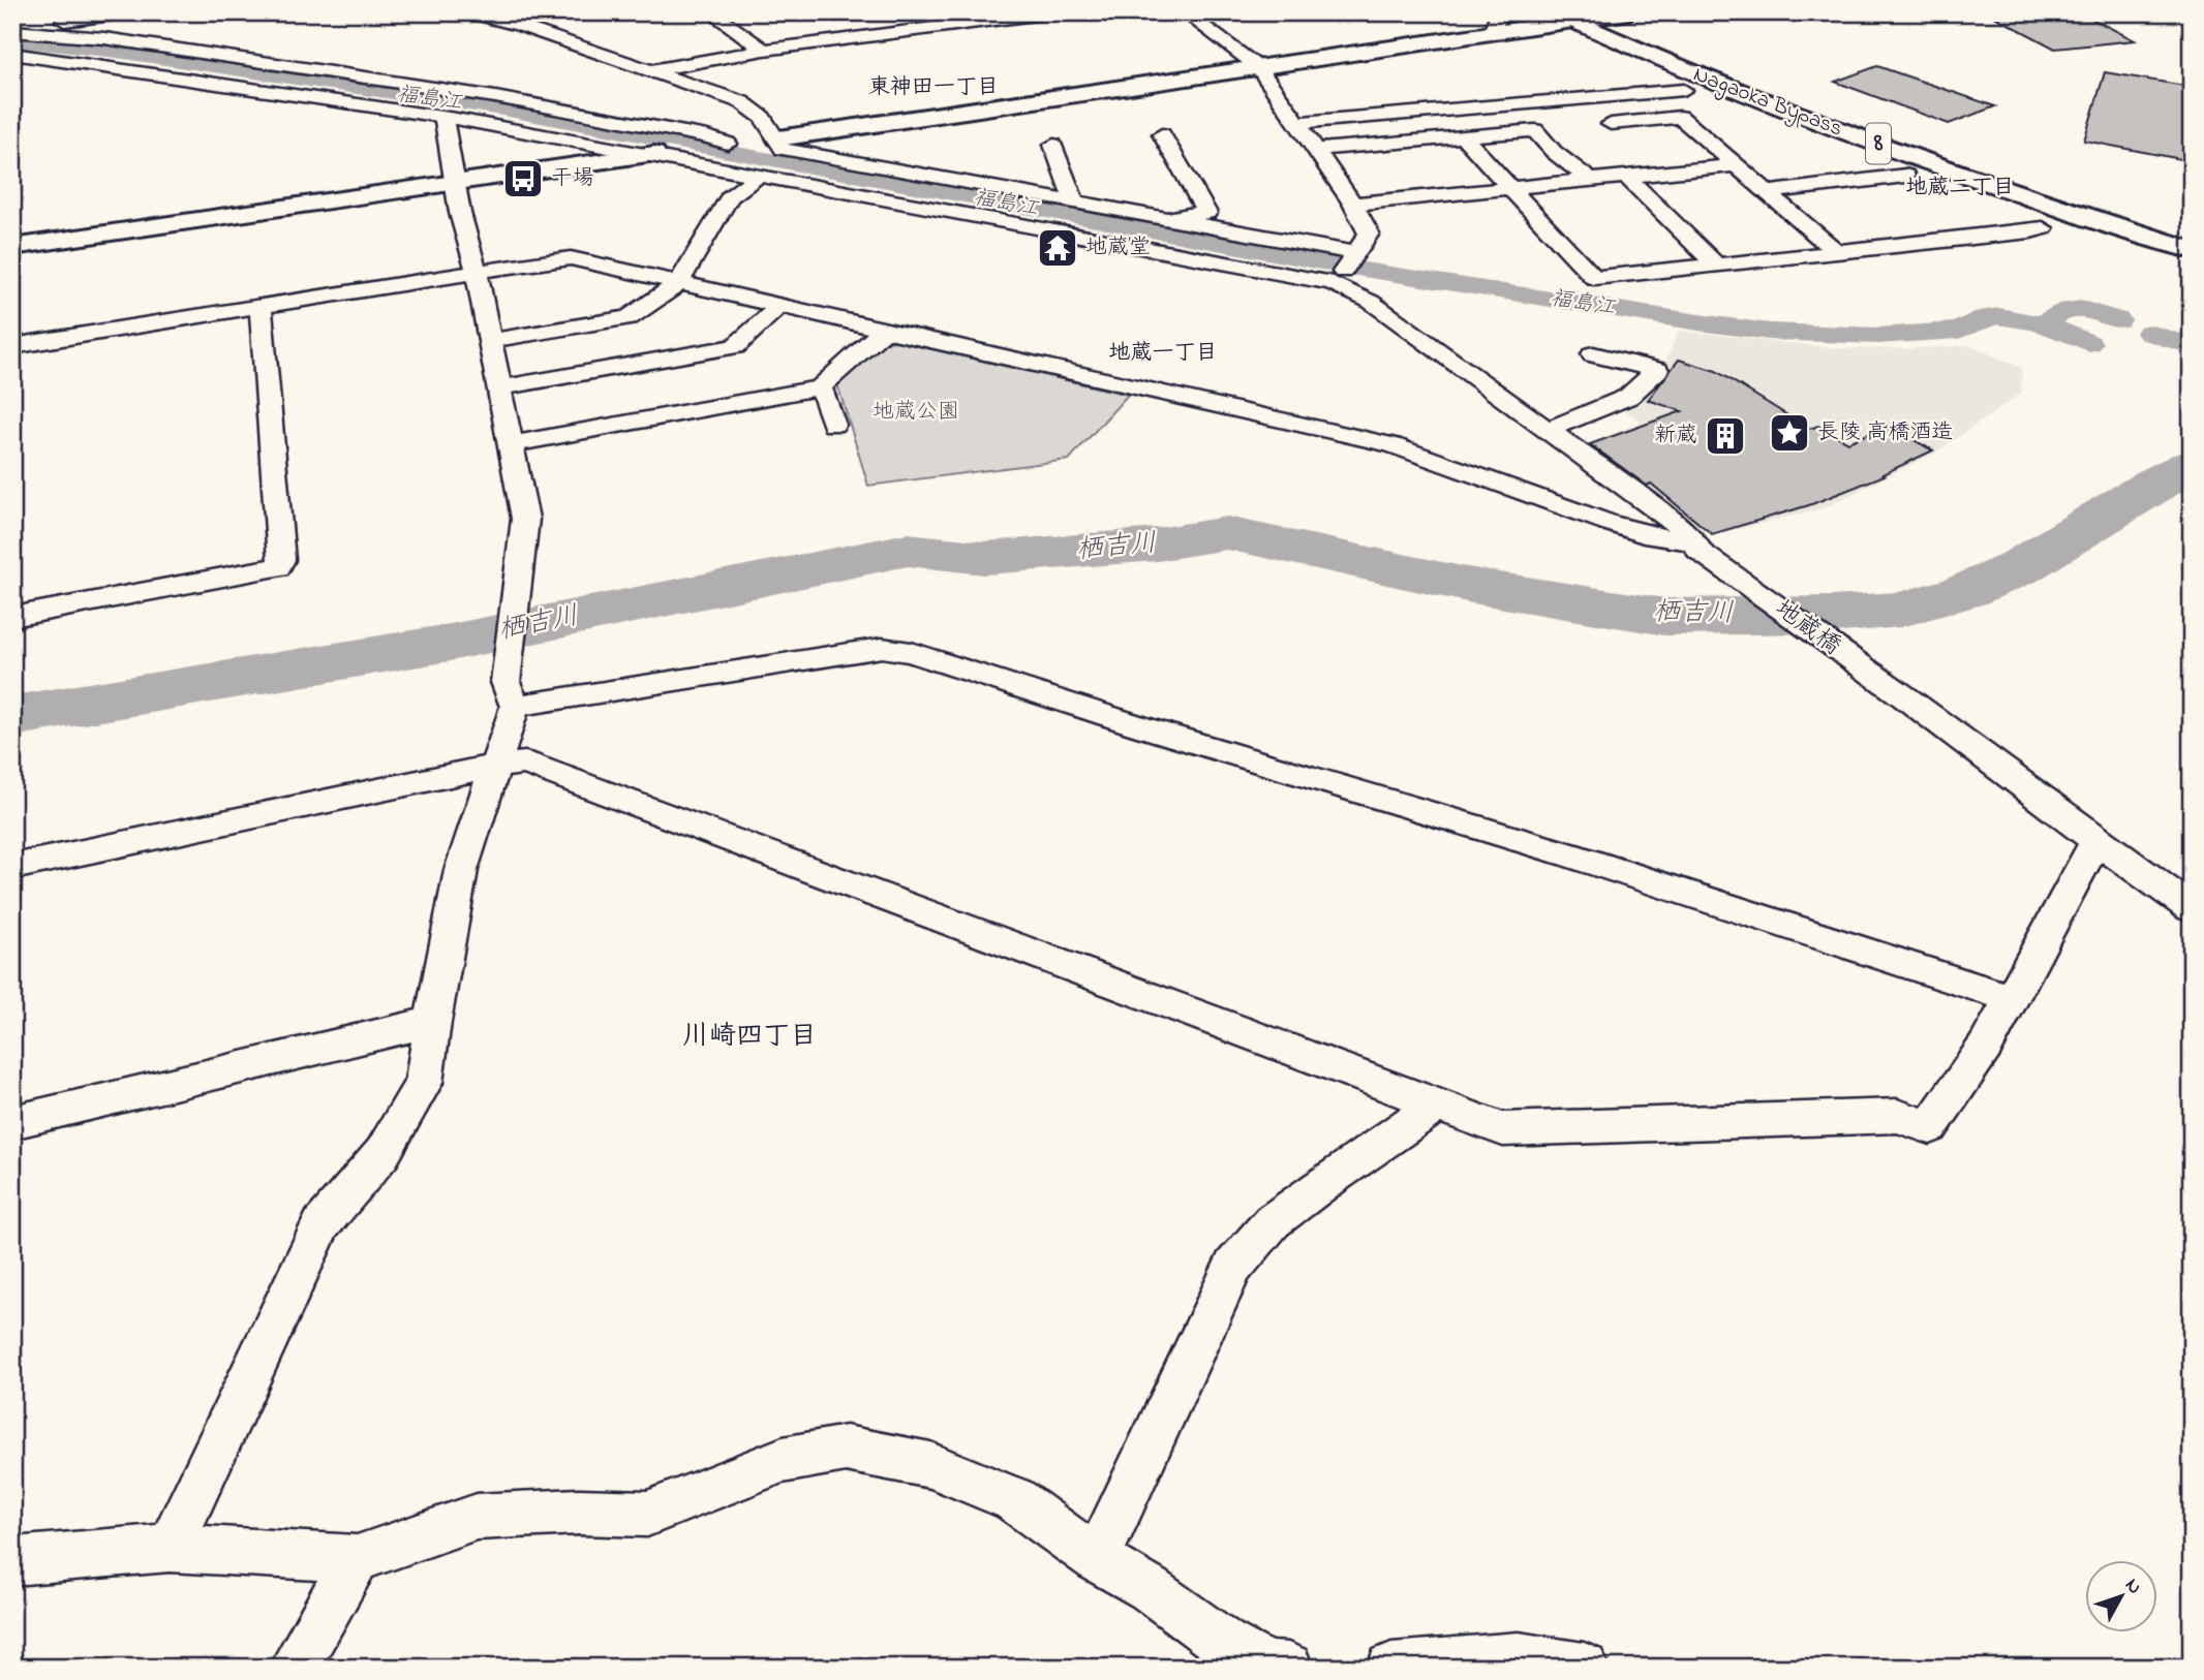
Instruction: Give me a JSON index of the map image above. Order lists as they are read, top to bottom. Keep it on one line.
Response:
{"streets":{"main road":["Nagaoka Bypass","8"],"street":["地蔵橋"]},"districts":["東神田一丁目","地蔵二丁目","地蔵一丁目","川崎四丁目"],"water":["福島江","栖吉川"],"parks":["地蔵公園"],"places":{"bus stop":["干場"],"temple":["地蔵堂"],"place":["長陵 高橋酒造"],"building":["新蔵"]},"north":"top right"}
